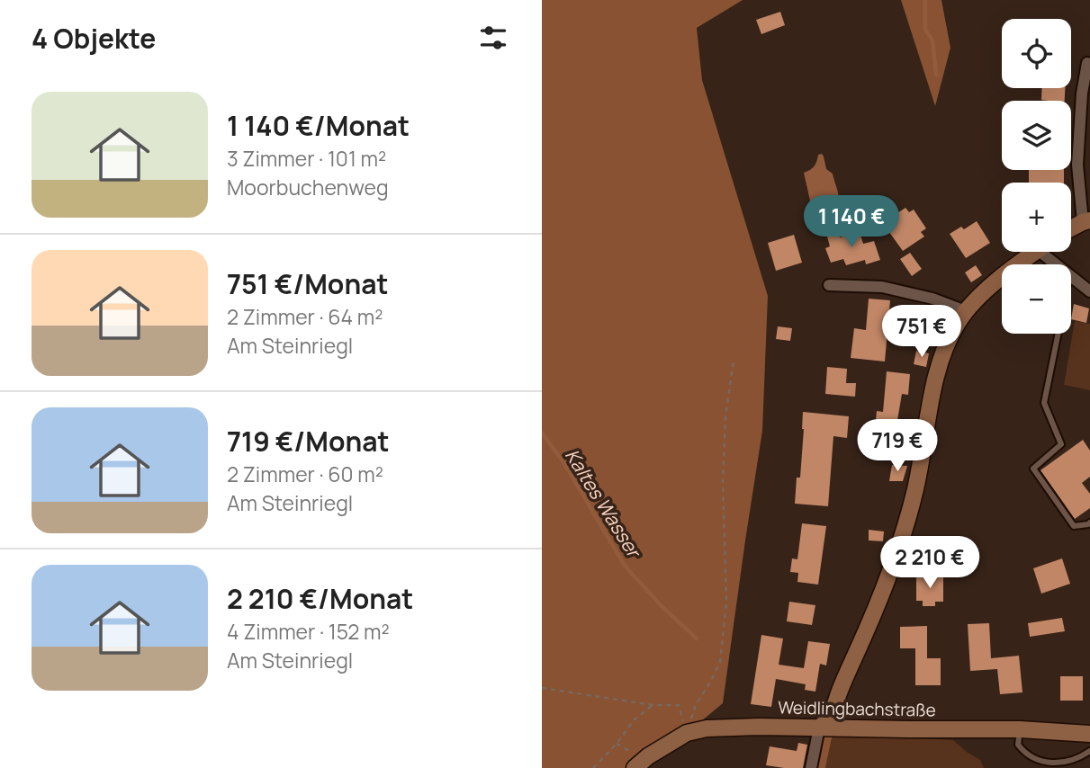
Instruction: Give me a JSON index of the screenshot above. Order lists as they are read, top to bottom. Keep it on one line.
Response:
{"streets":{"street":["Weidlingbachstraße"]},"water":["Kaltes Wasser"],"page":{"heading":"4 Objekte","map_buttons":["+","−"],"list":[{"name":"1 140 €/Monat","note":"3 Zimmer · 101 m² · Moorbuchenweg"},{"name":"751 €/Monat","note":"2 Zimmer · 64 m² · Am Steinriegl"},{"name":"719 €/Monat","note":"2 Zimmer · 60 m² · Am Steinriegl"},{"name":"2 210 €/Monat","note":"4 Zimmer · 152 m² · Am Steinriegl"}],"price":["1 140 €","751 €","719 €","2 210 €"]}}
